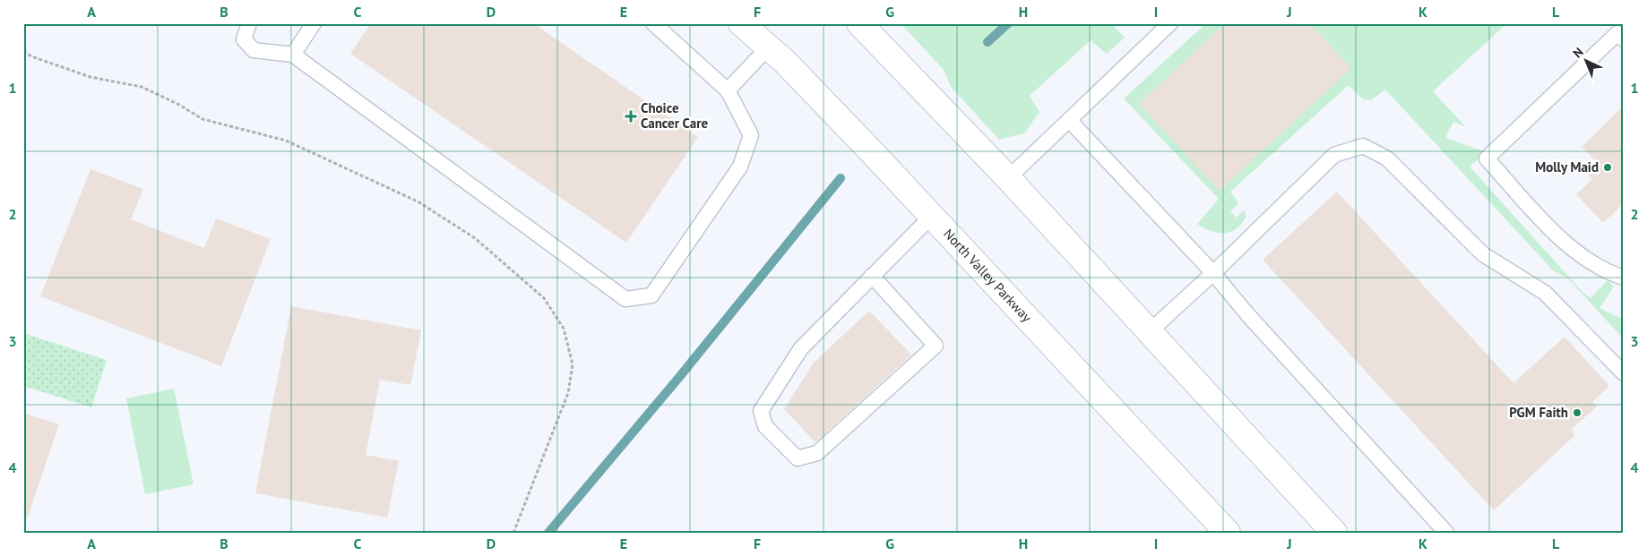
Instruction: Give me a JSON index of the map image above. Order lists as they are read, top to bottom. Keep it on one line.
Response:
{"streets":{"main road":["North Valley Parkway"]},"places":{"health":["Choice Cancer Care"],"other":["Molly Maid","PGM Faith"]},"north":"top left","grid":{"columns":["A","B","C","D","E","F","G","H","I","J","K","L"],"rows":["1","2","3","4"]}}
